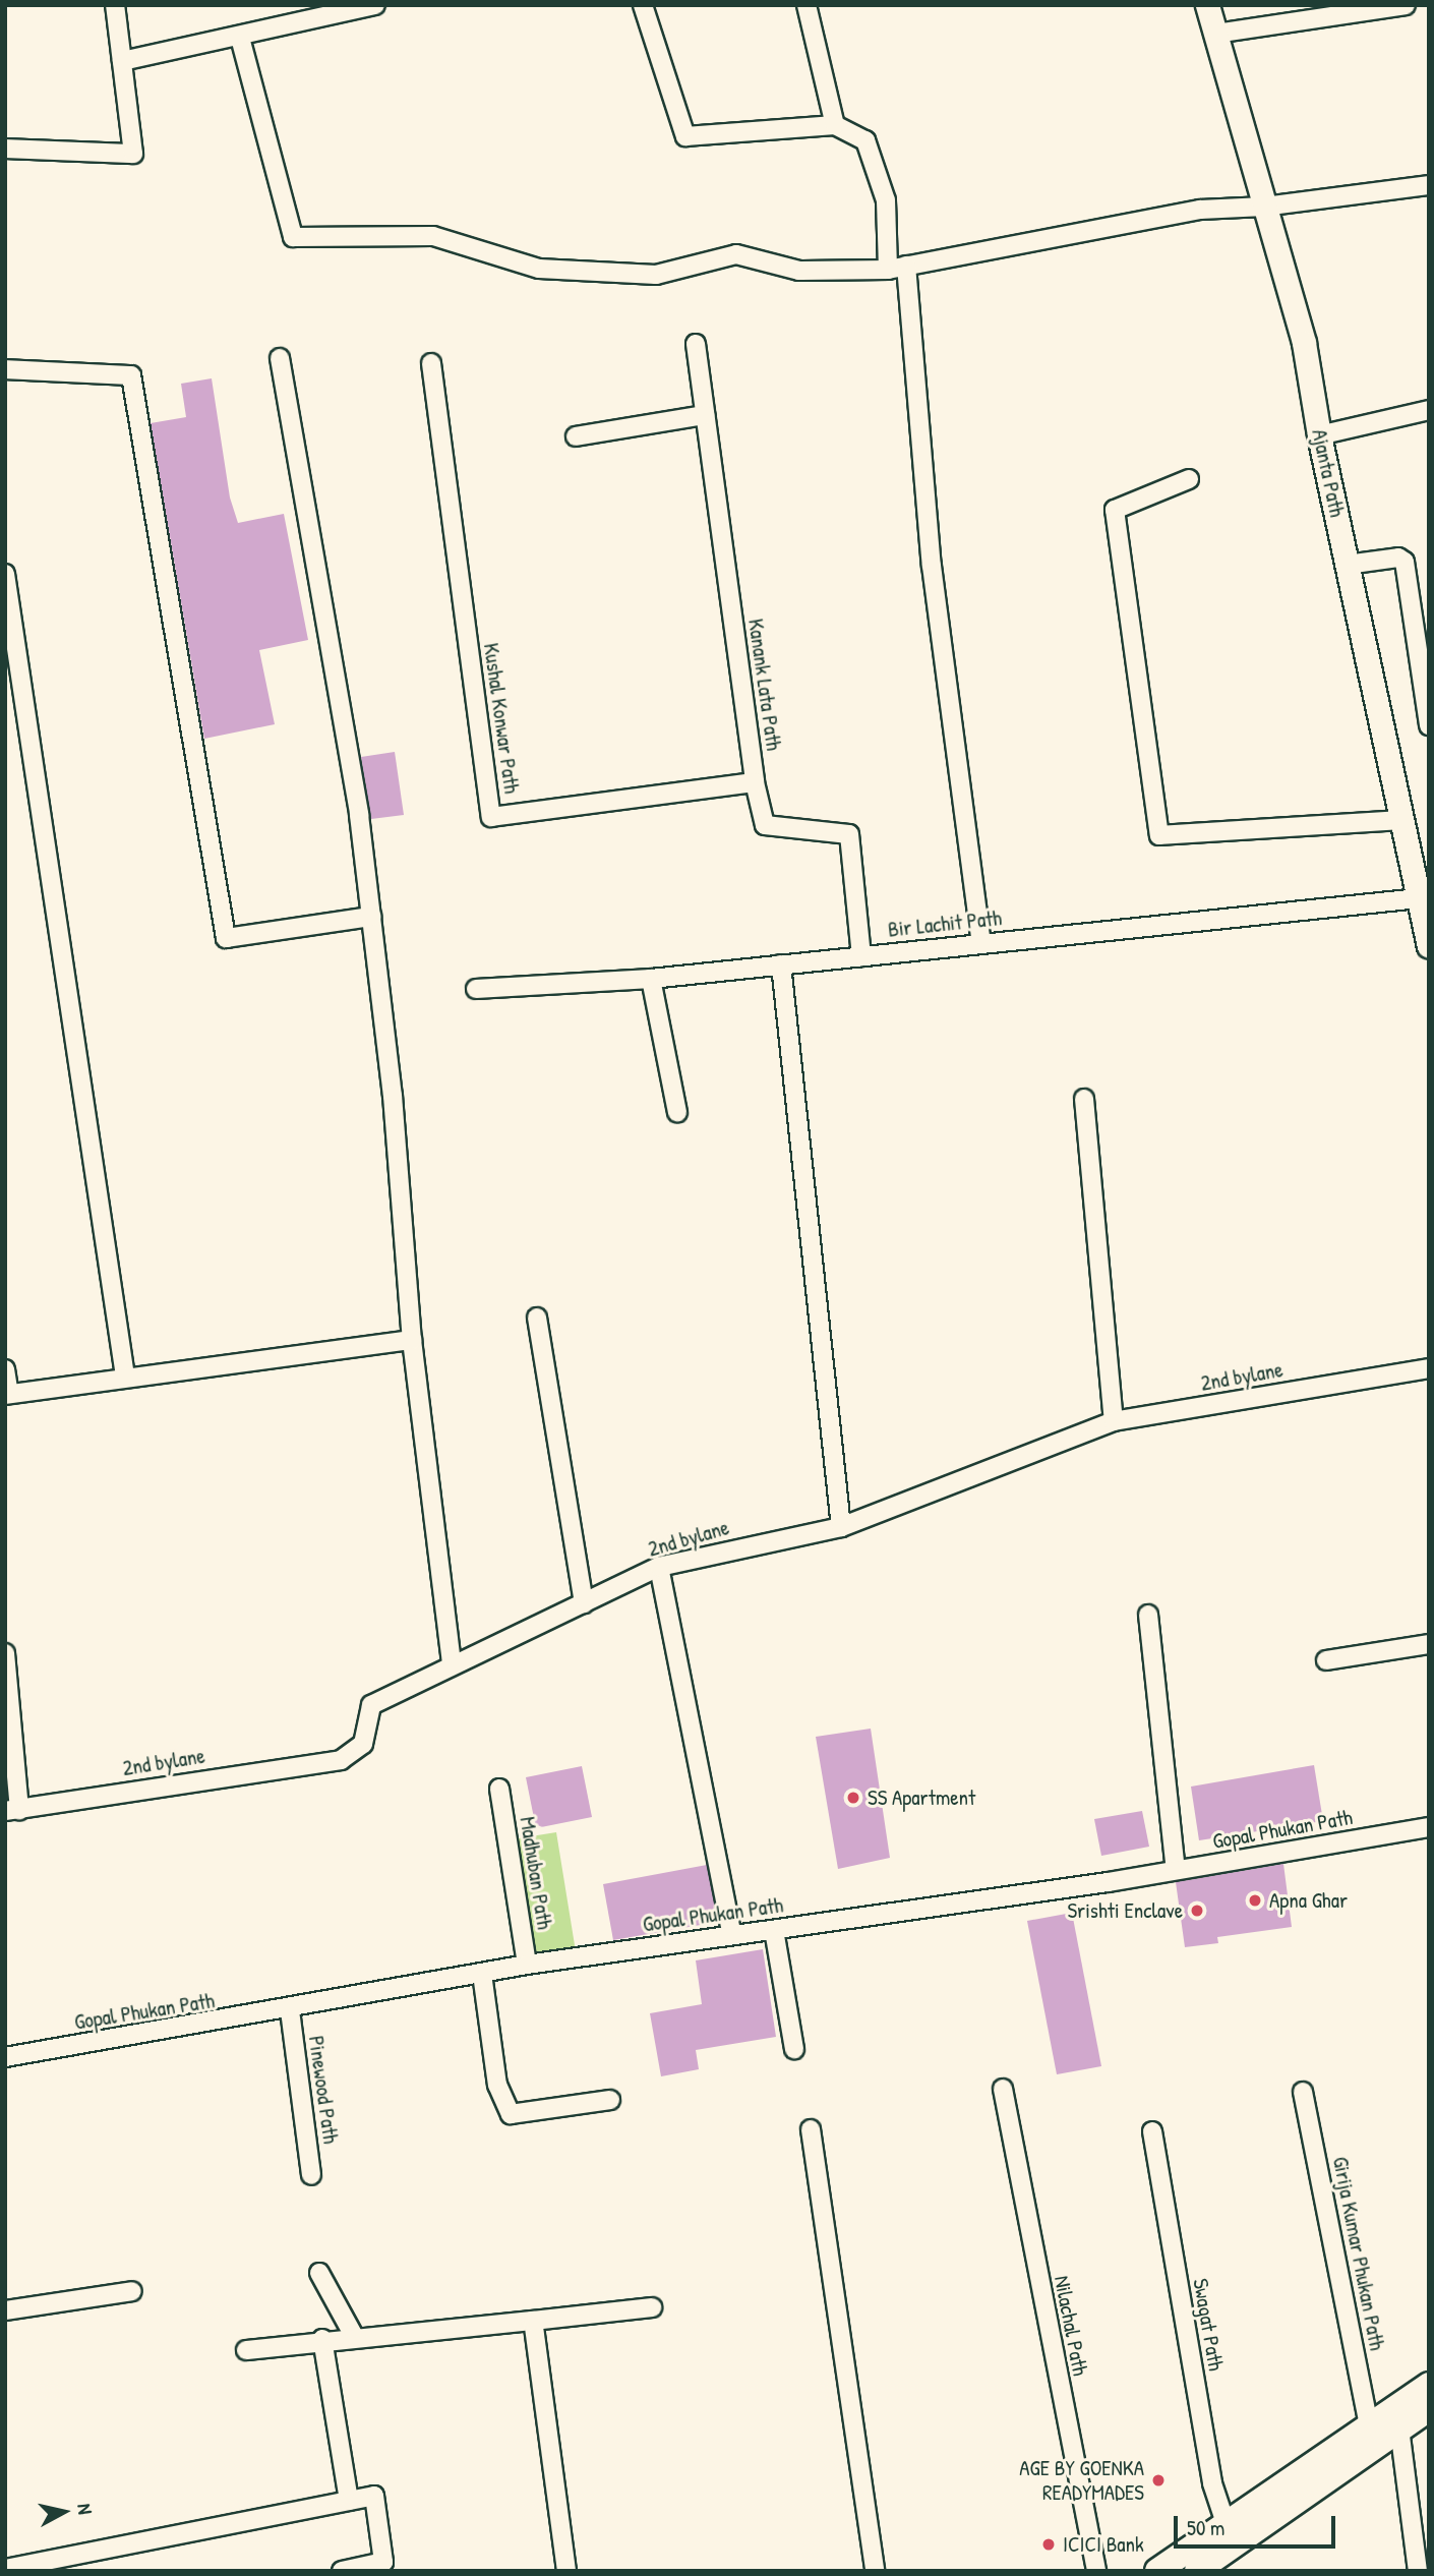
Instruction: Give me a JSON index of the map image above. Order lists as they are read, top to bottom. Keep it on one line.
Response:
{"streets":{"street":["Ajanta Path","Kanank Lata Path","Kushal Konwar Path","Bir Lachit Path","2nd bylane","Gopal Phukan Path","Madhuban Path","Pinewood Path","Girija Kumar Phukan Path","Swagat Path","Nilachal Path"]},"crossings":[["Ajanta Path","Bir Lachit Path"],["Kanank Lata Path","Kushal Konwar Path"],["Kanank Lata Path","Bir Lachit Path"],["Gopal Phukan Path","Madhuban Path"],["Gopal Phukan Path","Pinewood Path"]],"places":["SS Apartment","Apna Ghar","Srishti Enclave","AGE BY GOENKA READYMADES","ICICI Bank"],"scale_bar":"50 m","north":"right"}
